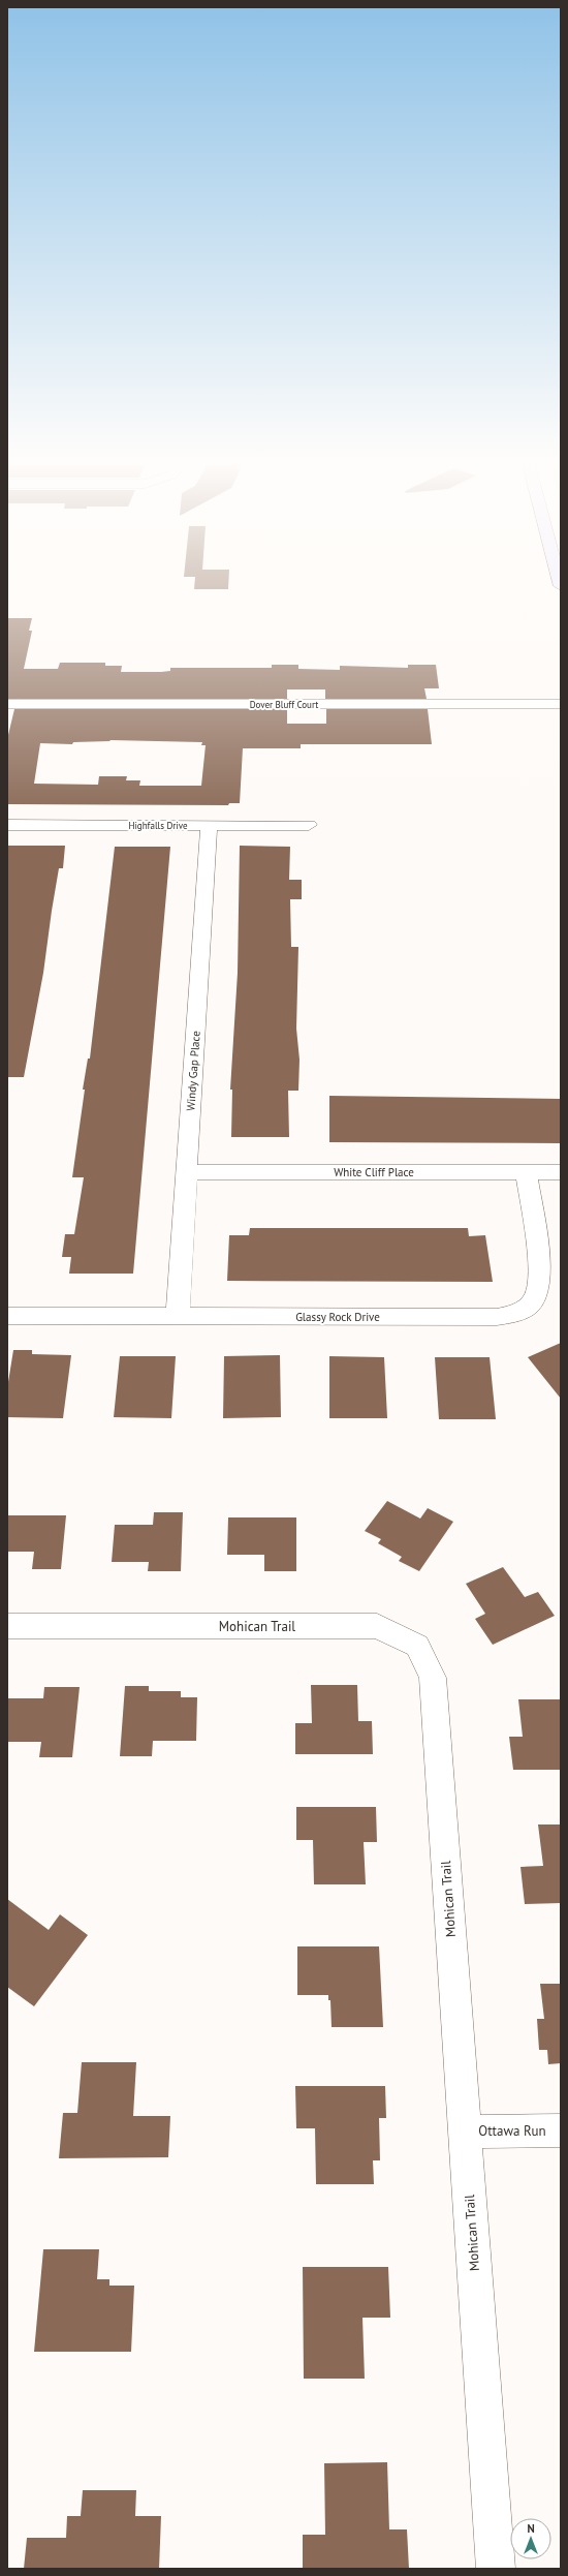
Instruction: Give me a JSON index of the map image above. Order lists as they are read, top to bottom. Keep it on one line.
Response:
{"streets":{"street":["Dover Bluff Court","Highfalls Drive","Windy Gap Place","White Cliff Place","Glassy Rock Drive","Mohican Trail","Ottawa Run"]},"crossings":[["Highfalls Drive","Windy Gap Place"],["Windy Gap Place","White Cliff Place"],["Windy Gap Place","Glassy Rock Drive"],["White Cliff Place","Glassy Rock Drive"],["Mohican Trail","Ottawa Run"]],"north":"top"}
